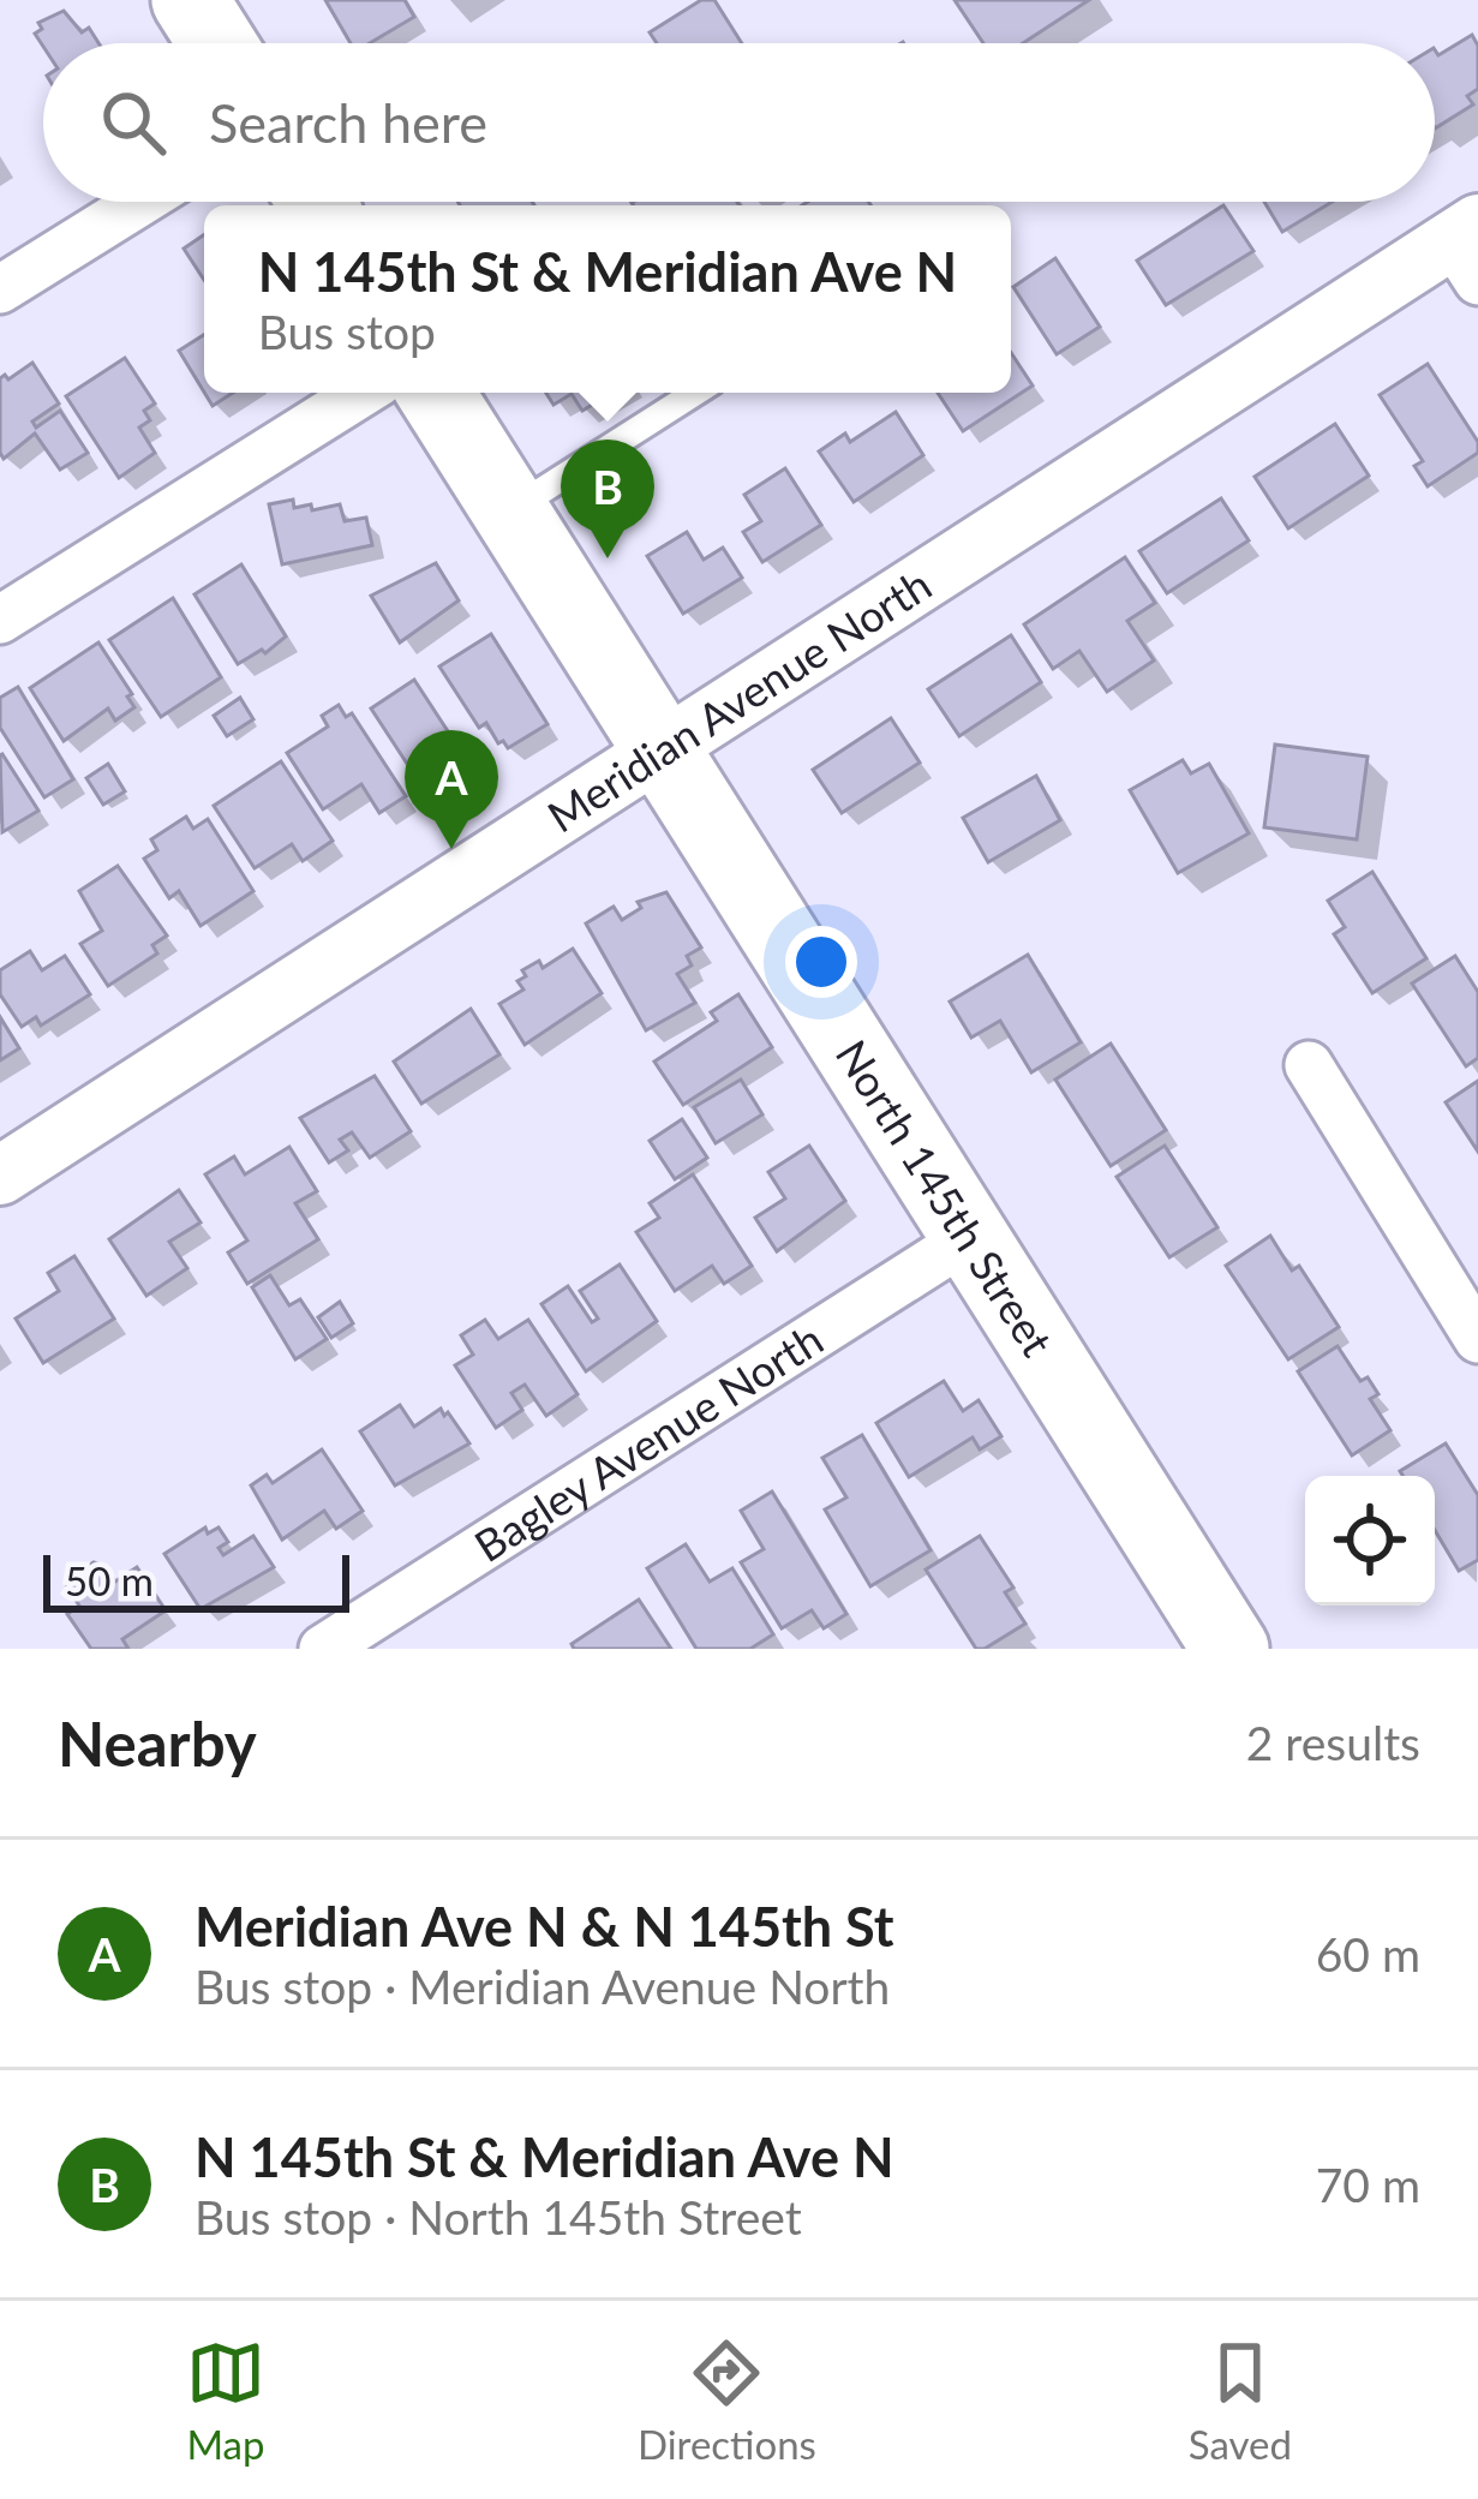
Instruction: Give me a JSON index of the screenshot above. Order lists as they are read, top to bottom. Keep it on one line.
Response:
{"streets":{"main road":["North 145th Street"],"street":["Meridian Avenue North","Bagley Avenue North"]},"crossings":[["Meridian Avenue North","North 145th Street"],["North 145th Street","Bagley Avenue North"]],"scale_bar":"50 m","page":{"search":"Search here","popup":["N 145th St & Meridian Ave N","Bus stop"],"pins":["B","A"],"scale":"50 m","heading":["Nearby","2 results"],"list":[{"mark":"A","name":"Meridian Ave N & N 145th St","note":"Bus stop · Meridian Avenue North","value":"60 m"},{"mark":"B","name":"N 145th St & Meridian Ave N","note":"Bus stop · North 145th Street","value":"70 m"}],"nav":["Map","Directions","Saved"]}}
